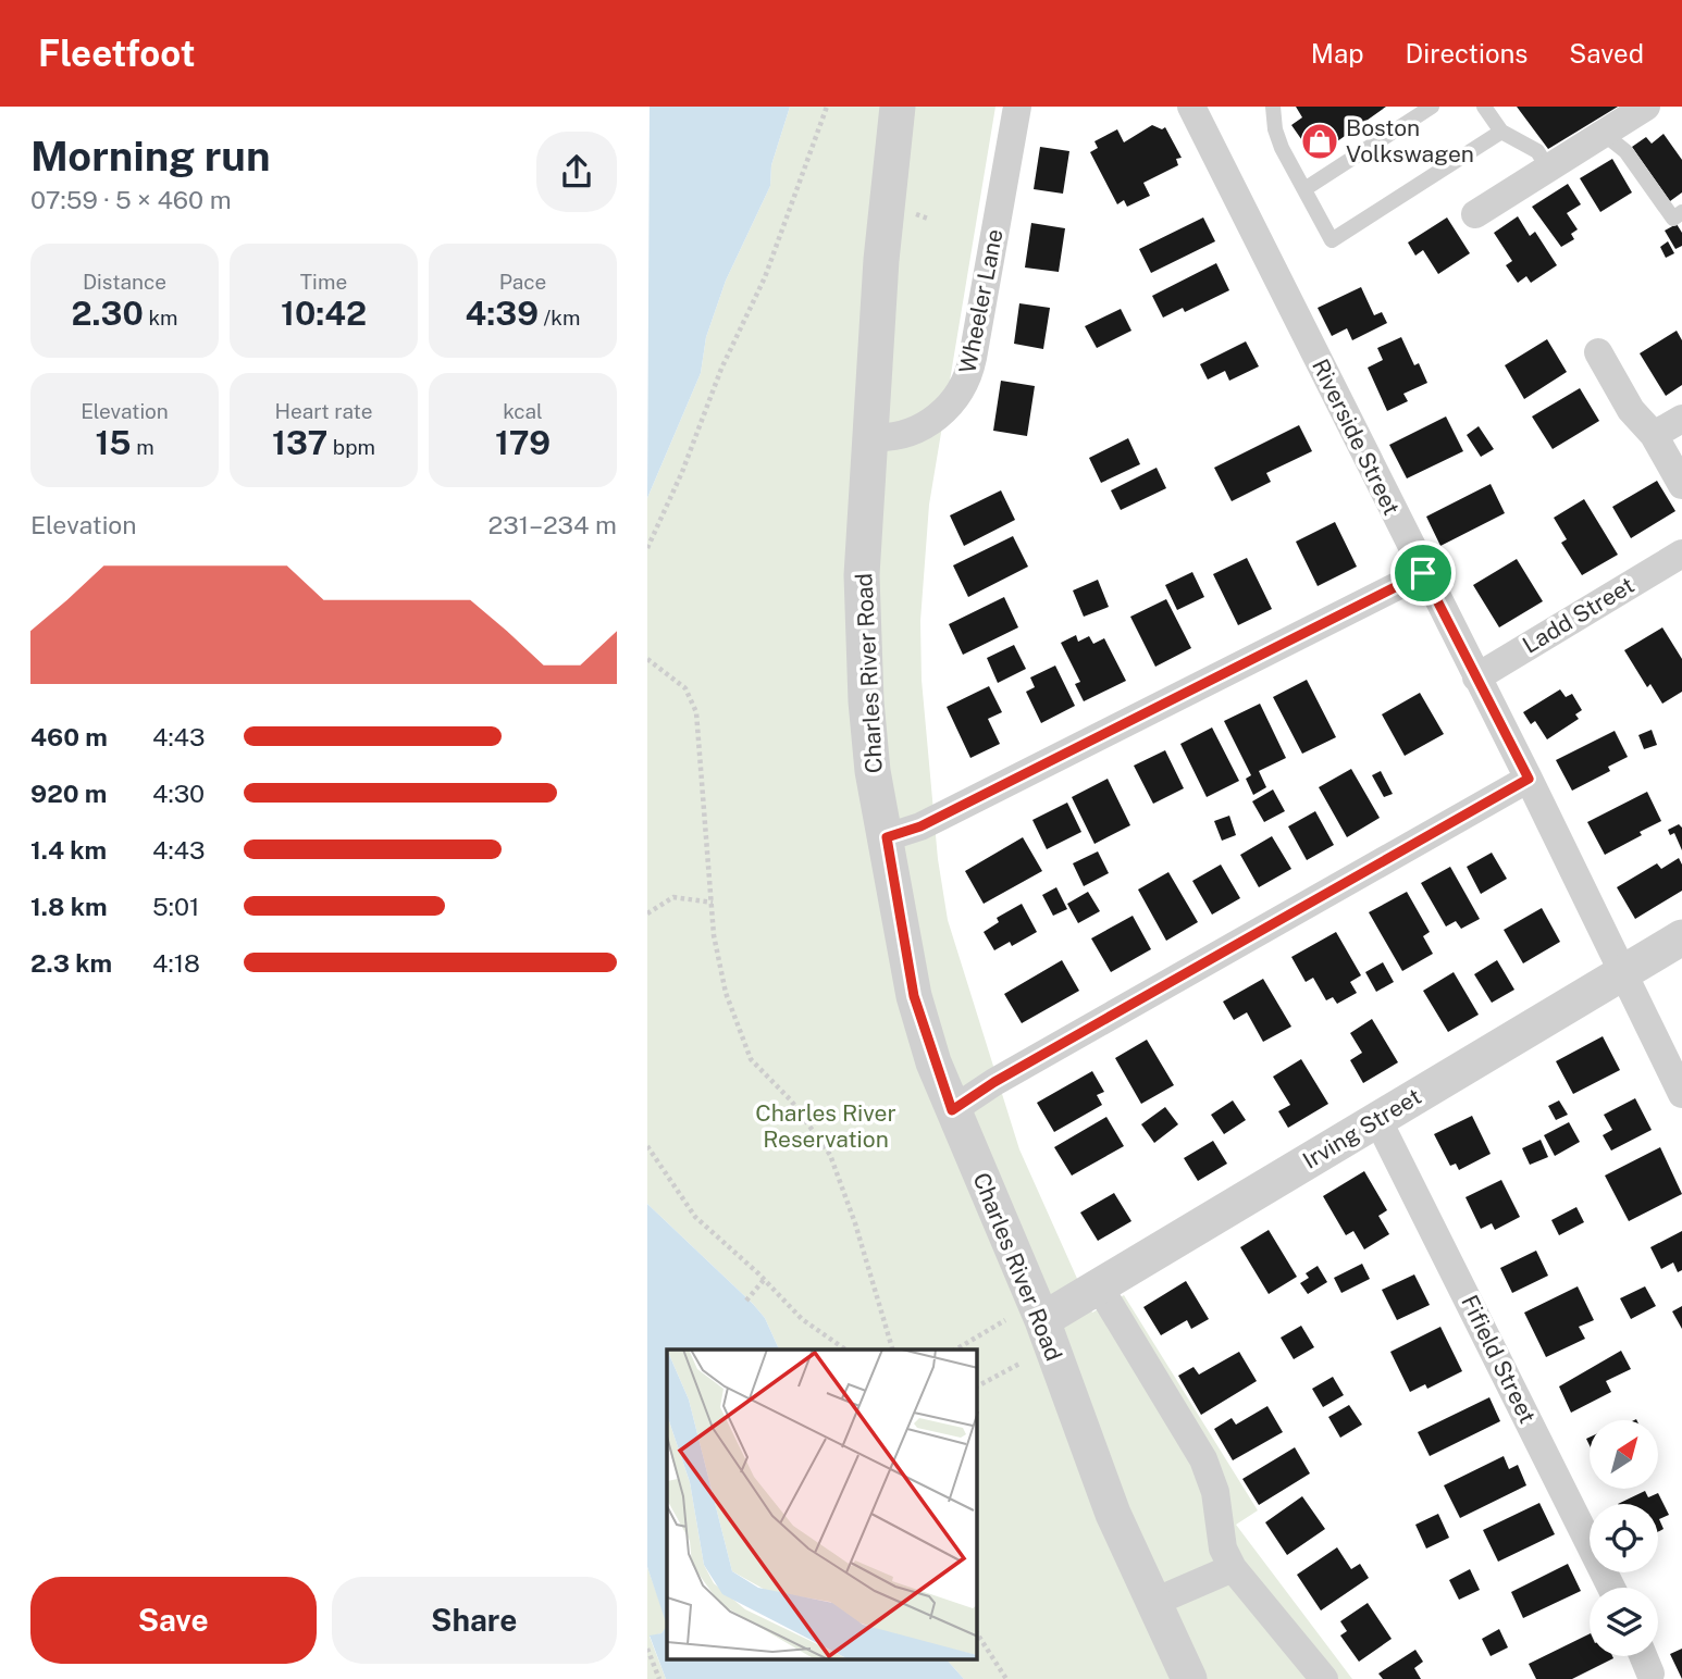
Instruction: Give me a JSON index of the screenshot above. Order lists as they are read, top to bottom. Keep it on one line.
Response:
{"streets":{"street":["Wheeler Lane","Riverside Street","Ladd Street","Charles River Road","Irving Street","Fifield Street"]},"crossings":[["Wheeler Lane","Charles River Road"],["Riverside Street","Ladd Street"],["Riverside Street","Irving Street"],["Charles River Road","Irving Street"],["Irving Street","Fifield Street"]],"parks":["Charles River Reservation"],"places":{"shop":["Boston Volkswagen"]},"north":"top right","page":{"header":"Fleetfoot","nav":["Map","Directions","Saved"],"heading":["Morning run","07:59 · 5 × 460 m"],"stats":[["Distance","2.30 km"],["Time","10:42"],["Pace","4:39 /km"],["Elevation","15 m"],["Heart rate","137 bpm"],["kcal","179"]],"chart":["Elevation","231–234 m"],"list":[{"name":"460 m","note":"4:43"},{"name":"920 m","note":"4:30"},{"name":"1.4 km","note":"4:43"},{"name":"1.8 km","note":"5:01"},{"name":"2.3 km","note":"4:18"}],"buttons":["Save","Share"]}}
